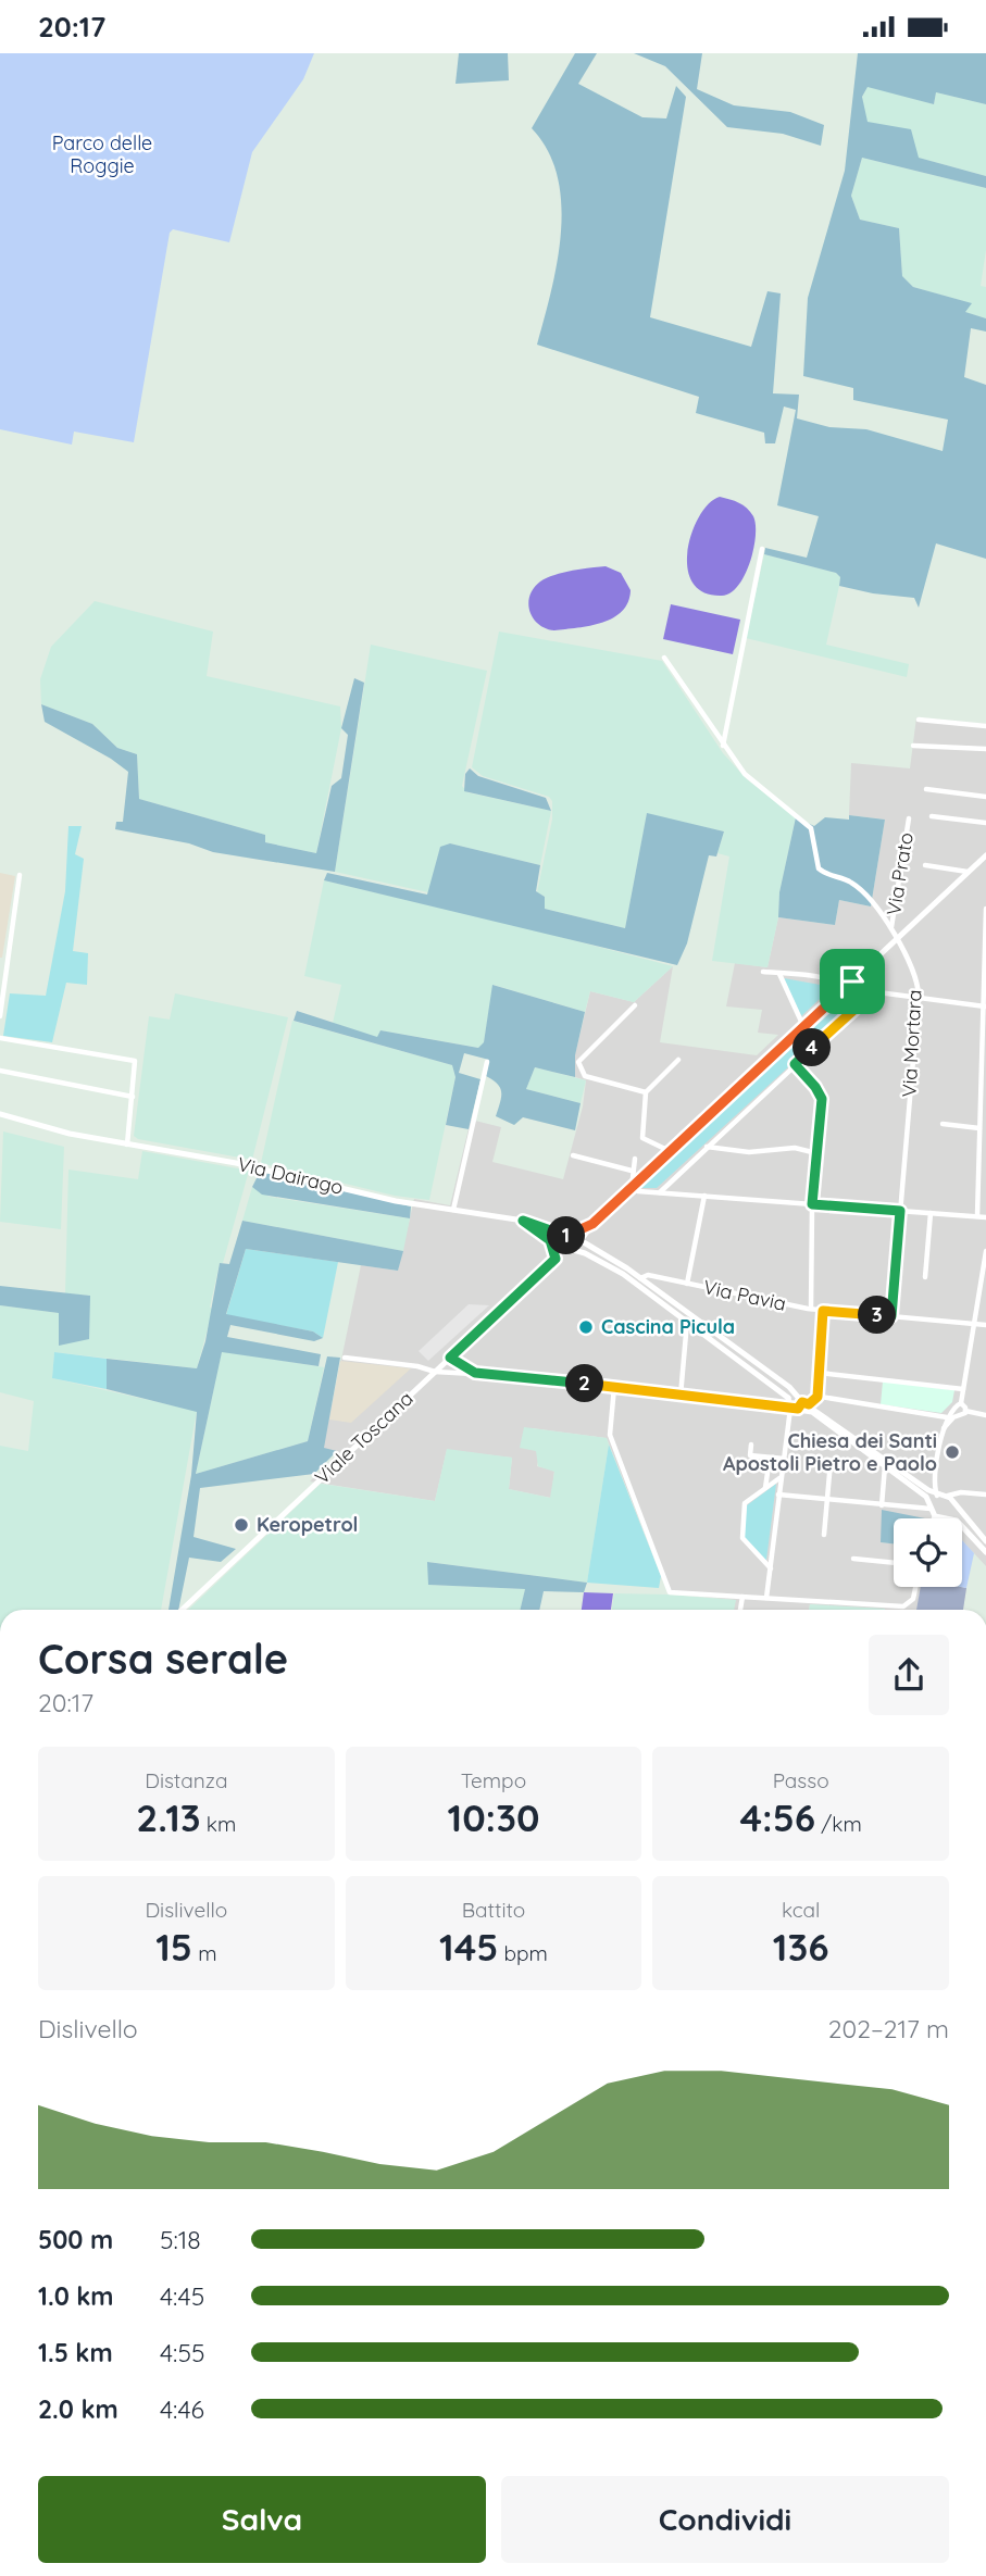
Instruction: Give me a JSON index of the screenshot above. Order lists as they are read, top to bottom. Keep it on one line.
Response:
{"streets":{"street":["Via Prato","Via Mortara","Via Dairago","Via Pavia","Viale Toscana"]},"crossings":[["Via Prato","Via Mortara"],["Via Mortara","Via Pavia"]],"parks":["Parco delle Roggie"],"places":["Cascina Picula","Chiesa dei Santi Apostoli Pietro e Paolo","Keropetrol"],"page":{"status":"20:17","pins":["4","1","3","2"],"heading":["Corsa serale","20:17"],"stats":[["Distanza","2.13 km"],["Tempo","10:30"],["Passo","4:56 /km"],["Dislivello","15 m"],["Battito","145 bpm"],["kcal","136"]],"chart":["Dislivello","202–217 m"],"list":[{"name":"500 m","note":"5:18"},{"name":"1.0 km","note":"4:45"},{"name":"1.5 km","note":"4:55"},{"name":"2.0 km","note":"4:46"}],"buttons":["Salva","Condividi"]}}
